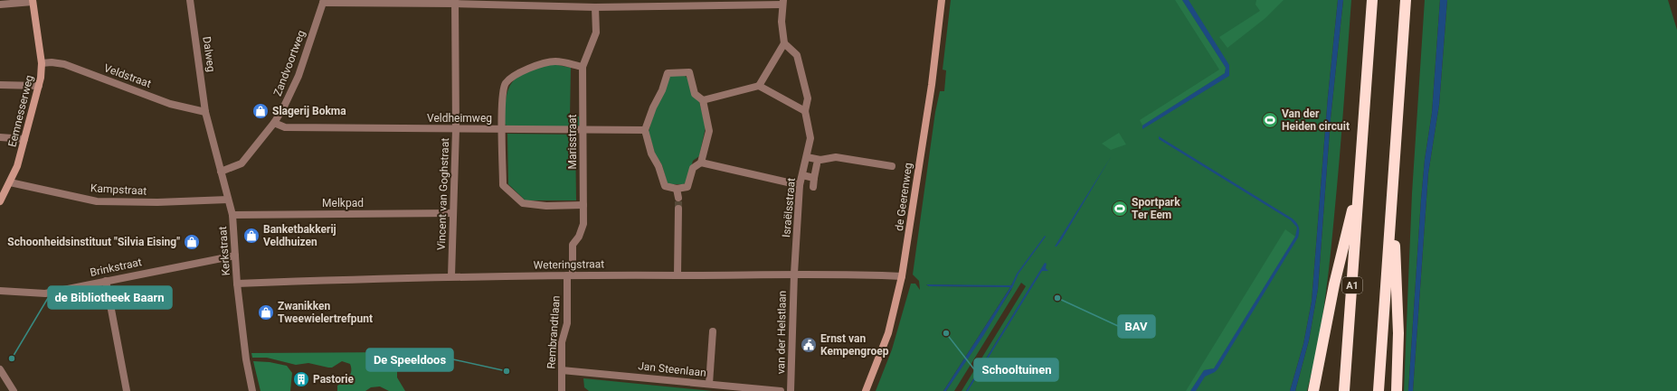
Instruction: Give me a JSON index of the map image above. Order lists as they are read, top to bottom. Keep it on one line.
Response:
{"streets":{"highway":["A1"],"main road":["Eemnesserweg","de Geerenweg"],"street":["Dalweg","Zandvoortweg","Veldstraat","Veldheimweg","Marisstraat","Kampstraat","Vincent van Goghstraat","Melkpad","Israëlsstraat","Kerkstraat","Weteringstraat","Brinkstraat","Rembrandtlaan","van der Helstlaan","Jan Steenlaan"]},"crossings":[["Dalweg","Veldstraat"],["Dalweg","Kerkstraat"],["Zandvoortweg","Veldheimweg"],["Zandvoortweg","Kerkstraat"],["Veldstraat","Eemnesserweg"],["Veldstraat","Kerkstraat"],["Eemnesserweg","Kampstraat"],["Veldheimweg","Marisstraat"],["Veldheimweg","Vincent van Goghstraat"],["Marisstraat","Weteringstraat"],["Marisstraat","Rembrandtlaan"],["Kampstraat","Kerkstraat"],["Vincent van Goghstraat","Melkpad"],["Vincent van Goghstraat","Weteringstraat"],["de Geerenweg","Weteringstraat"],["Melkpad","Kerkstraat"],["Israëlsstraat","Weteringstraat"],["Israëlsstraat","van der Helstlaan"],["Kerkstraat","Weteringstraat"],["Kerkstraat","Brinkstraat"],["Weteringstraat","Rembrandtlaan"],["Weteringstraat","van der Helstlaan"],["Rembrandtlaan","Jan Steenlaan"]],"places":{"shop":["Slagerij Bokma","Banketbakkerij Veldhuizen","Schoonheidsinstituut \"Silvia Eising\"","Zwanikken Tweewielertrefpunt"],"sports":["Van der Heiden circuit","Sportpark Ter Eem"],"other":["BAV","Schooltuinen","de Bibliotheek Baarn","De Speeldoos"],"public building":["Ernst van Kempengroep"],"building":["Pastorie"]}}
